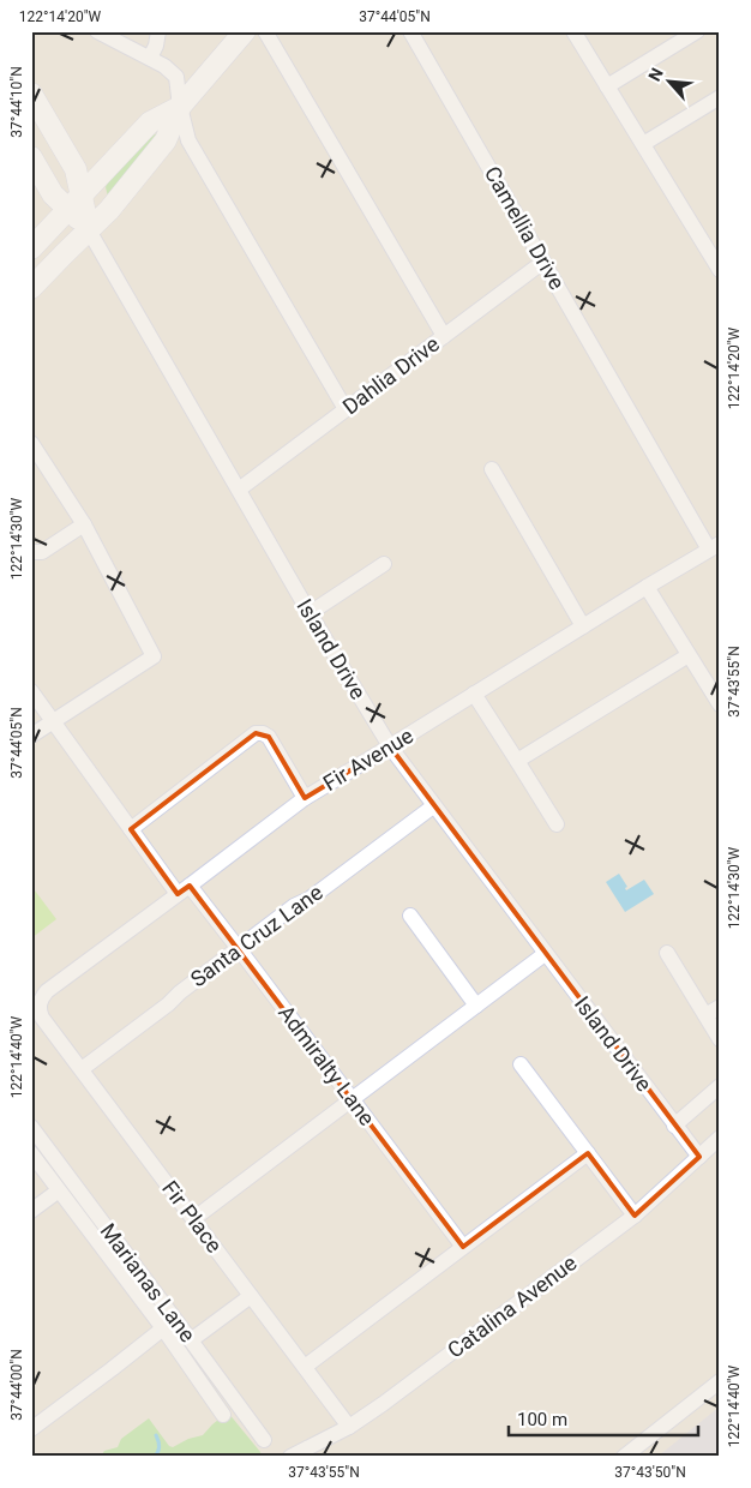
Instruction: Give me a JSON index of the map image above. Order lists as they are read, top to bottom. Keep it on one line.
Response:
{"streets":{"main road":["Island Drive"],"street":["Camellia Drive","Dahlia Drive","Fir Avenue","Santa Cruz Lane","Admiralty Lane","Fir Place","Marianas Lane","Catalina Avenue"]},"crossings":[["Camellia Drive","Dahlia Drive"],["Camellia Drive","Fir Avenue"],["Dahlia Drive","Island Drive"],["Island Drive","Fir Avenue"],["Island Drive","Santa Cruz Lane"],["Island Drive","Catalina Avenue"],["Fir Avenue","Admiralty Lane"],["Fir Avenue","Fir Place"],["Santa Cruz Lane","Admiralty Lane"],["Santa Cruz Lane","Fir Place"],["Fir Place","Catalina Avenue"]],"scale_bar":"100 m","north":"top left","coordinates":["122°14'20\"W","37°44'05\"N","37°44'10\"N","122°14'30\"W","37°43'55\"N","122°14'40\"W","37°44'00\"N","37°43'50\"N"]}
